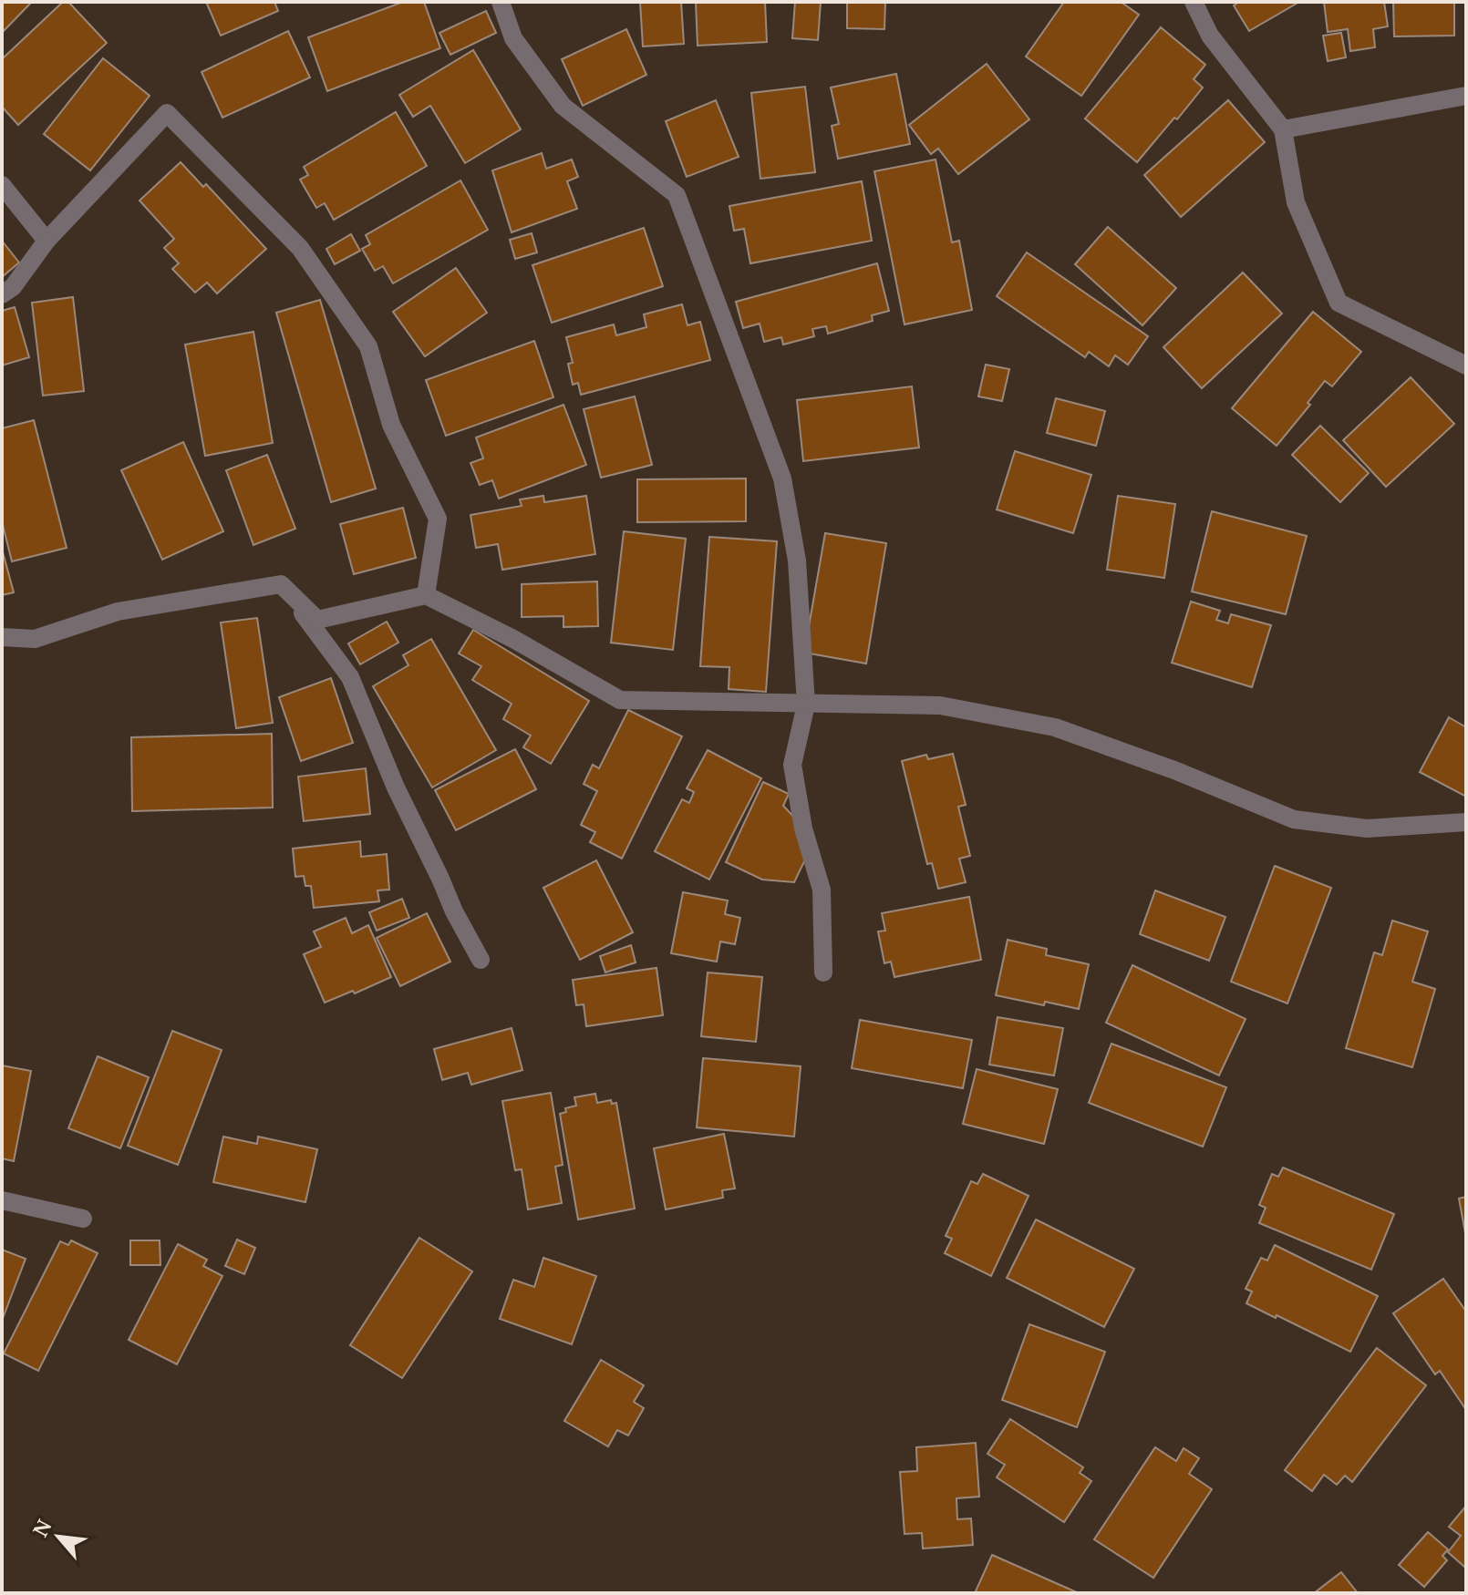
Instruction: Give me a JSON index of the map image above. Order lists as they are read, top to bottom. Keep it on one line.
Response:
{"north":"top left"}
